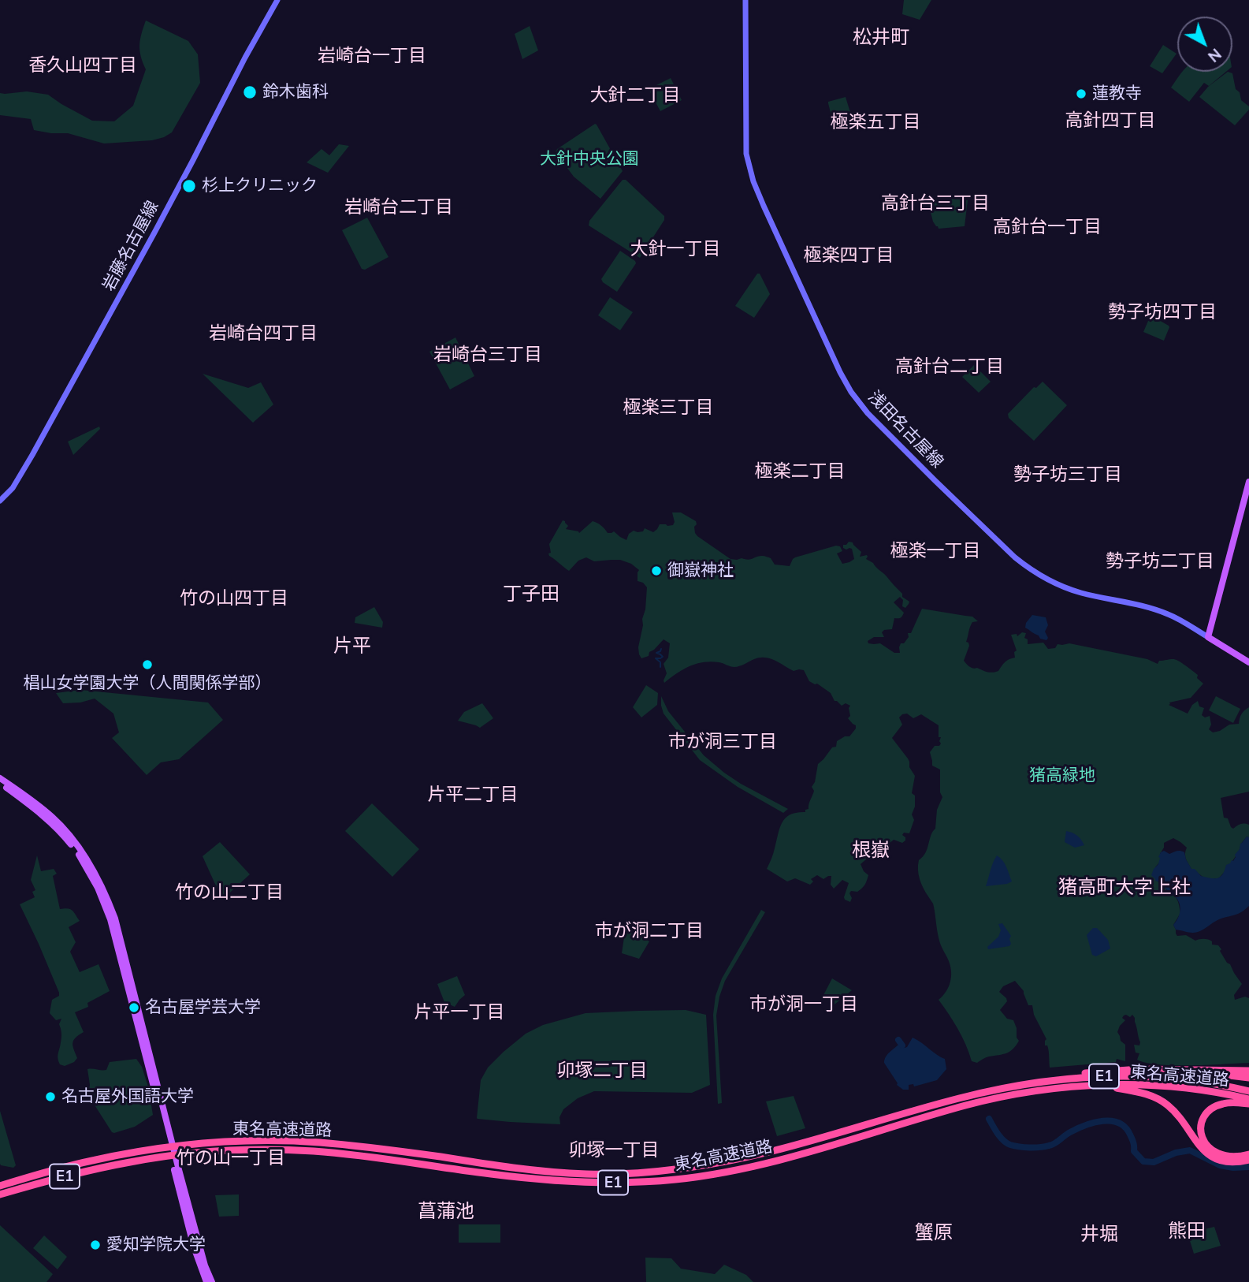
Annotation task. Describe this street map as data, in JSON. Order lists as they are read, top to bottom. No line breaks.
{"streets":{"highway":["E1","東名高速道路"],"main road":["岩藤名古屋線","浅田名古屋線"]},"districts":["松井町","岩崎台一丁目","香久山四丁目","大針二丁目","高針四丁目","極楽五丁目","高針台三丁目","岩崎台二丁目","高針台一丁目","大針一丁目","極楽四丁目","勢子坊四丁目","岩崎台四丁目","岩崎台三丁目","高針台二丁目","極楽三丁目","極楽二丁目","勢子坊三丁目","極楽一丁目","勢子坊二丁目","丁子田","竹の山四丁目","片平","市が洞三丁目","片平二丁目","根嶽","猪高町大字上社","竹の山二丁目","市が洞二丁目","市が洞一丁目","片平一丁目","卯塚二丁目","卯塚一丁目","竹の山一丁目","菖蒲池","熊田","蟹原","井堀"],"parks":["大針中央公園","猪高緑地"],"places":["鈴木歯科","蓮教寺","杉上クリニック","御嶽神社","椙山女学園大学（人間関係学部）","名古屋学芸大学","名古屋外国語大学","愛知学院大学"],"north":"bottom right"}
